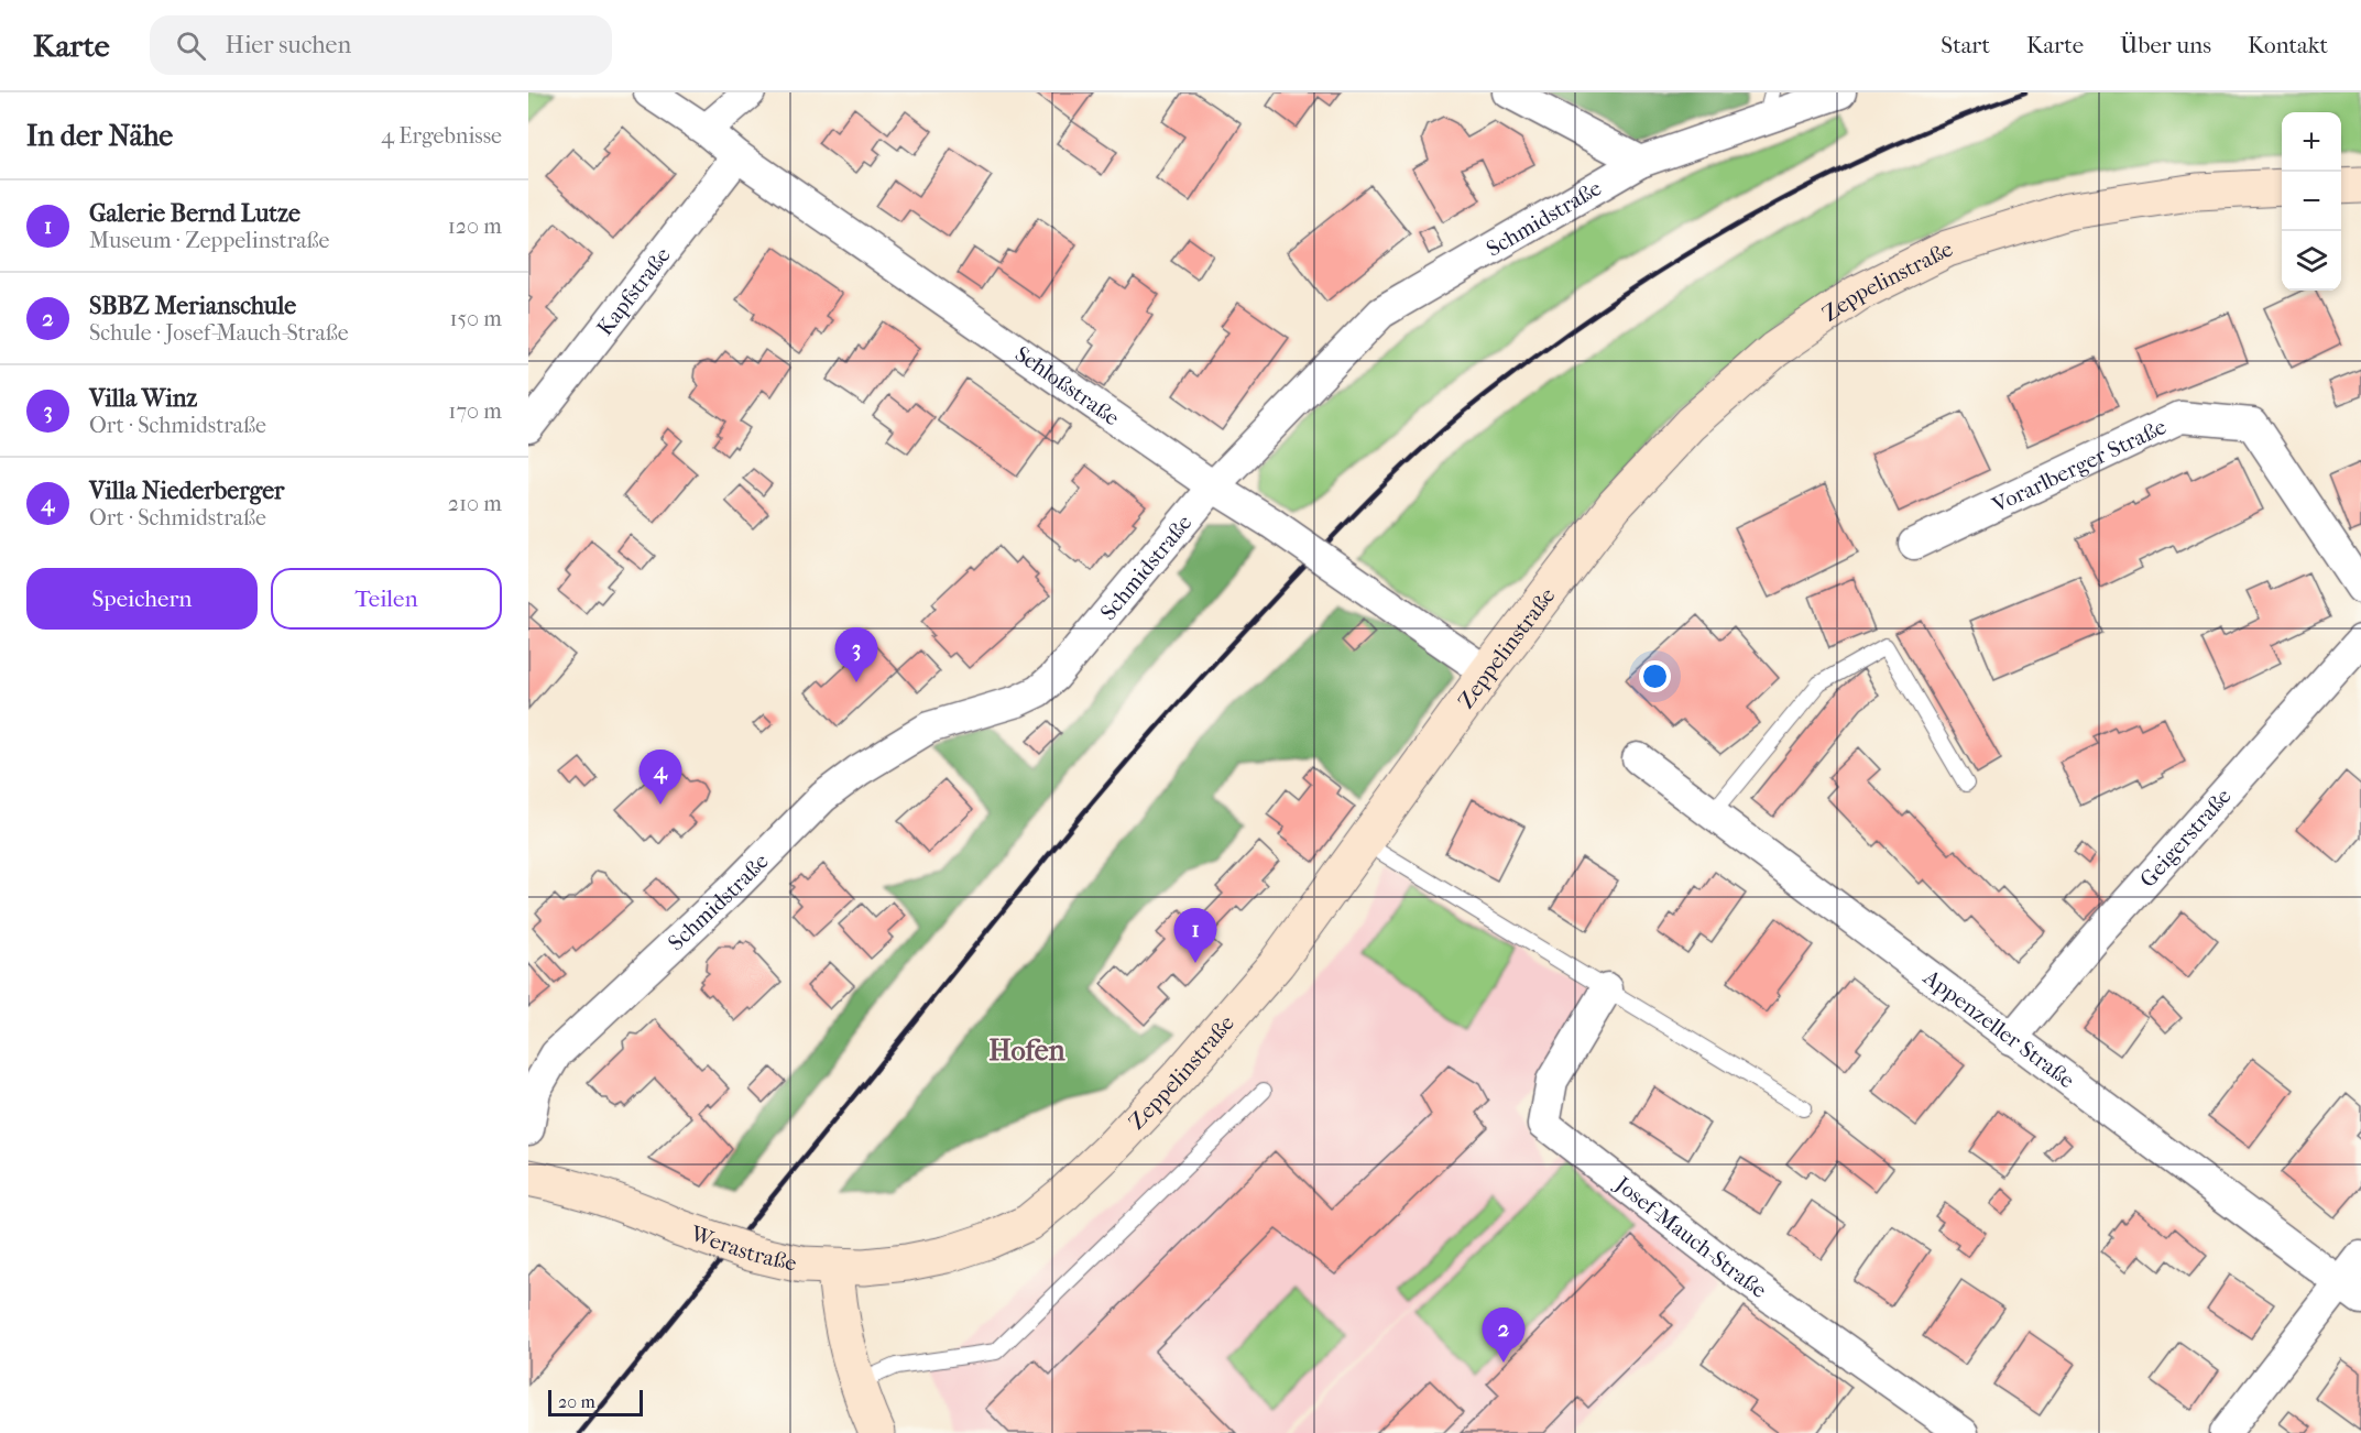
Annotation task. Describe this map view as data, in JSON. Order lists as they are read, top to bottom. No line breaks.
{"streets":{"main road":["Zeppelinstraße","Werastraße"],"street":["Schmidstraße","Kapfstraße","Schloßstraße","Vorarlberger Straße","Geigerstraße","Appenzeller Straße","Josef-Mauch-Straße"]},"crossings":[["Schmidstraße","Schloßstraße"],["Zeppelinstraße","Schloßstraße"],["Zeppelinstraße","Werastraße"],["Kapfstraße","Schloßstraße"],["Geigerstraße","Appenzeller Straße"]],"districts":["Hofen"],"scale_bar":"20 m","page":{"header":"Karte","search":"Hier suchen","nav":["Start","Karte","Über uns","Kontakt"],"heading":["In der Nähe","4 Ergebnisse"],"map_buttons":["+","−"],"list":[{"mark":"1","name":"Galerie Bernd Lutze","note":"Museum · Zeppelinstraße","value":"120 m"},{"mark":"2","name":"SBBZ Merianschule","note":"Schule · Josef-Mauch-Straße","value":"150 m"},{"mark":"3","name":"Villa Winz","note":"Ort · Schmidstraße","value":"170 m"},{"mark":"4","name":"Villa Niederberger","note":"Ort · Schmidstraße","value":"210 m"}],"buttons":["Speichern","Teilen"],"pins":["3","4","1","2"],"scale":"20 m"}}
